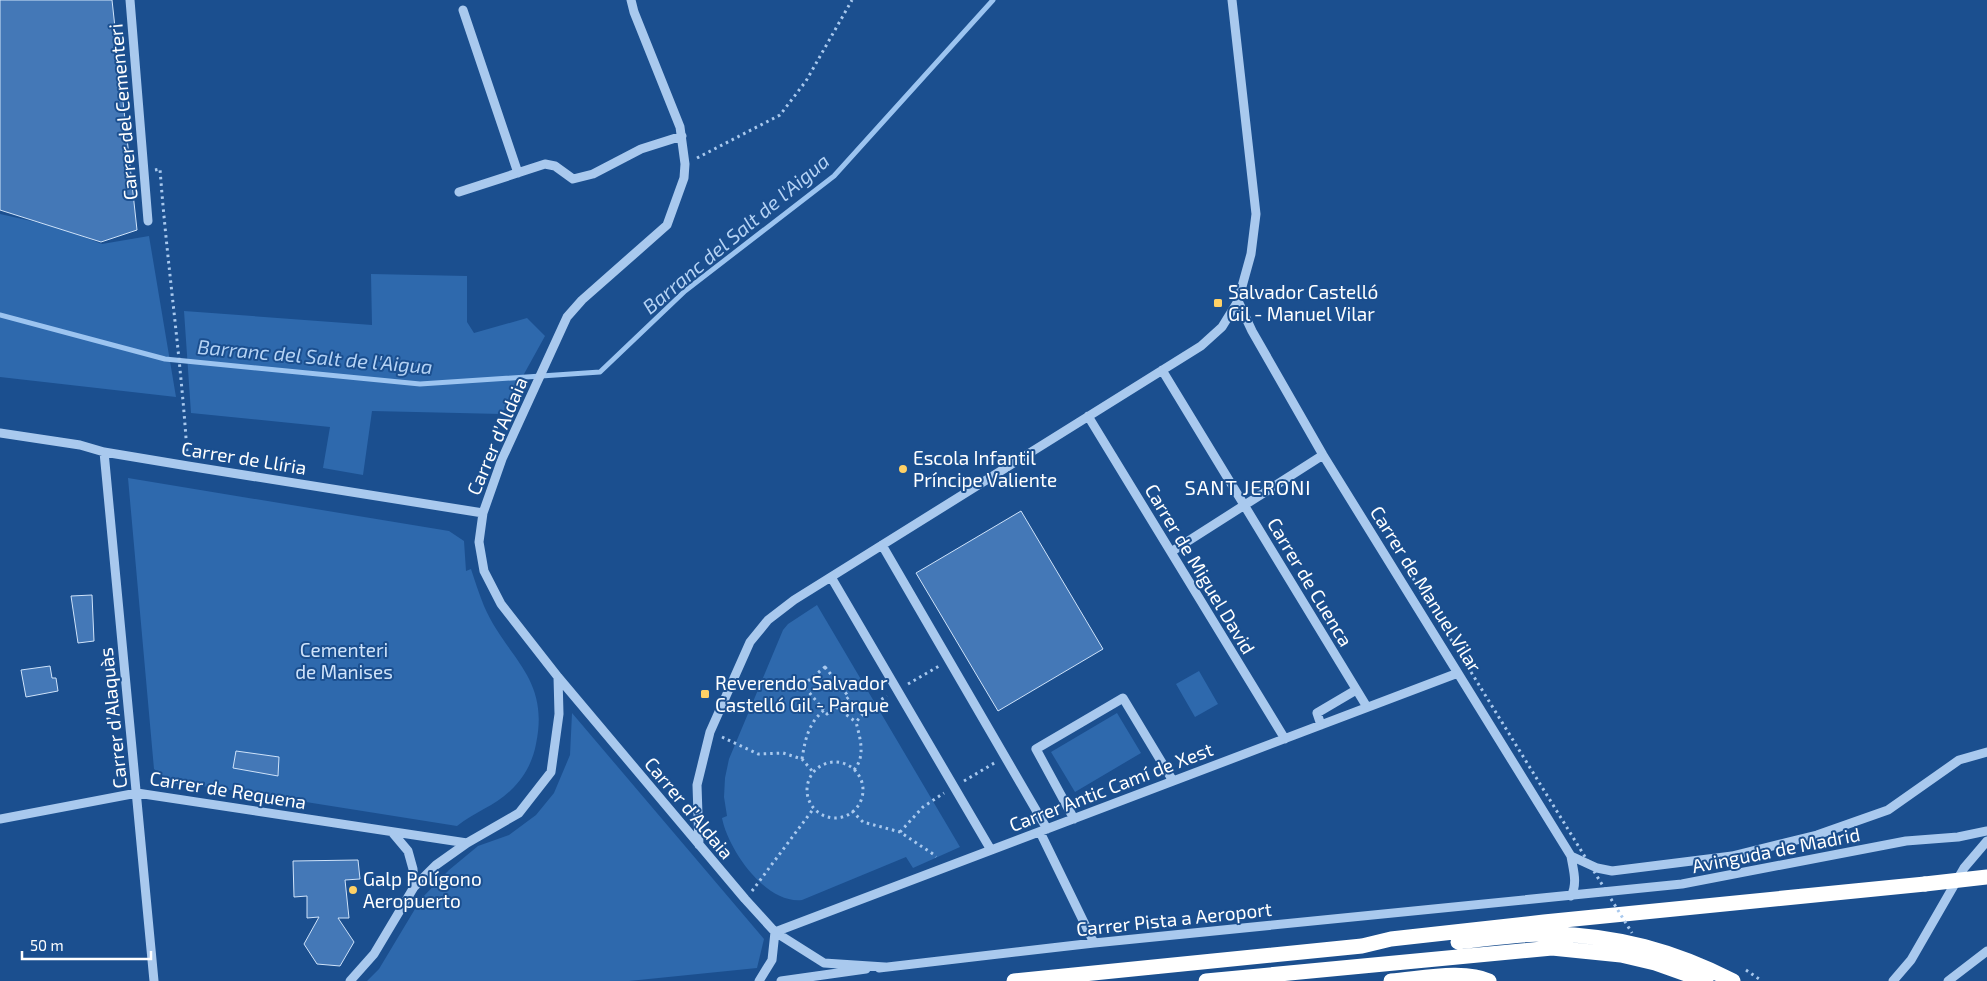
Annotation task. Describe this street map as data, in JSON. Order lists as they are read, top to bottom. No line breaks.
{"streets":{"street":["Carrer del Cementeri","Carrer d’Aldaia","Carrer de Llíria","Carrer de Miguel David","Carrer de Cuenca","Carrer de Manuel Vilar","Carrer d’Alaquàs","Carrer Antic Camí de Xest","Carrer de Requena","Avinguda de Madrid","Carrer Pista a Aeroport"]},"crossings":[["Carrer d’Aldaia","Carrer de Llíria"],["Carrer d’Aldaia","Carrer Antic Camí de Xest"],["Carrer d’Aldaia","Carrer Pista a Aeroport"],["Carrer de Llíria","Carrer d’Alaquàs"],["Carrer de Miguel David","Carrer Antic Camí de Xest"],["Carrer de Cuenca","Carrer Antic Camí de Xest"],["Carrer de Manuel Vilar","Carrer Antic Camí de Xest"],["Carrer de Manuel Vilar","Avinguda de Madrid"],["Carrer de Manuel Vilar","Carrer Pista a Aeroport"],["Carrer d’Alaquàs","Carrer de Requena"],["Avinguda de Madrid","Carrer Pista a Aeroport"]],"districts":["SANT JERONI"],"water":["Barranc del Salt de l'Aigua"],"parks":["Cementeri de Manises"],"places":{"transit":["Salvador Castelló Gil - Manuel Vilar","Reverendo Salvador Castelló Gil - Parque"],"other":["Escola Infantil Príncipe Valiente","Galp Polígono Aeropuerto"]},"scale_bar":"50 m"}
